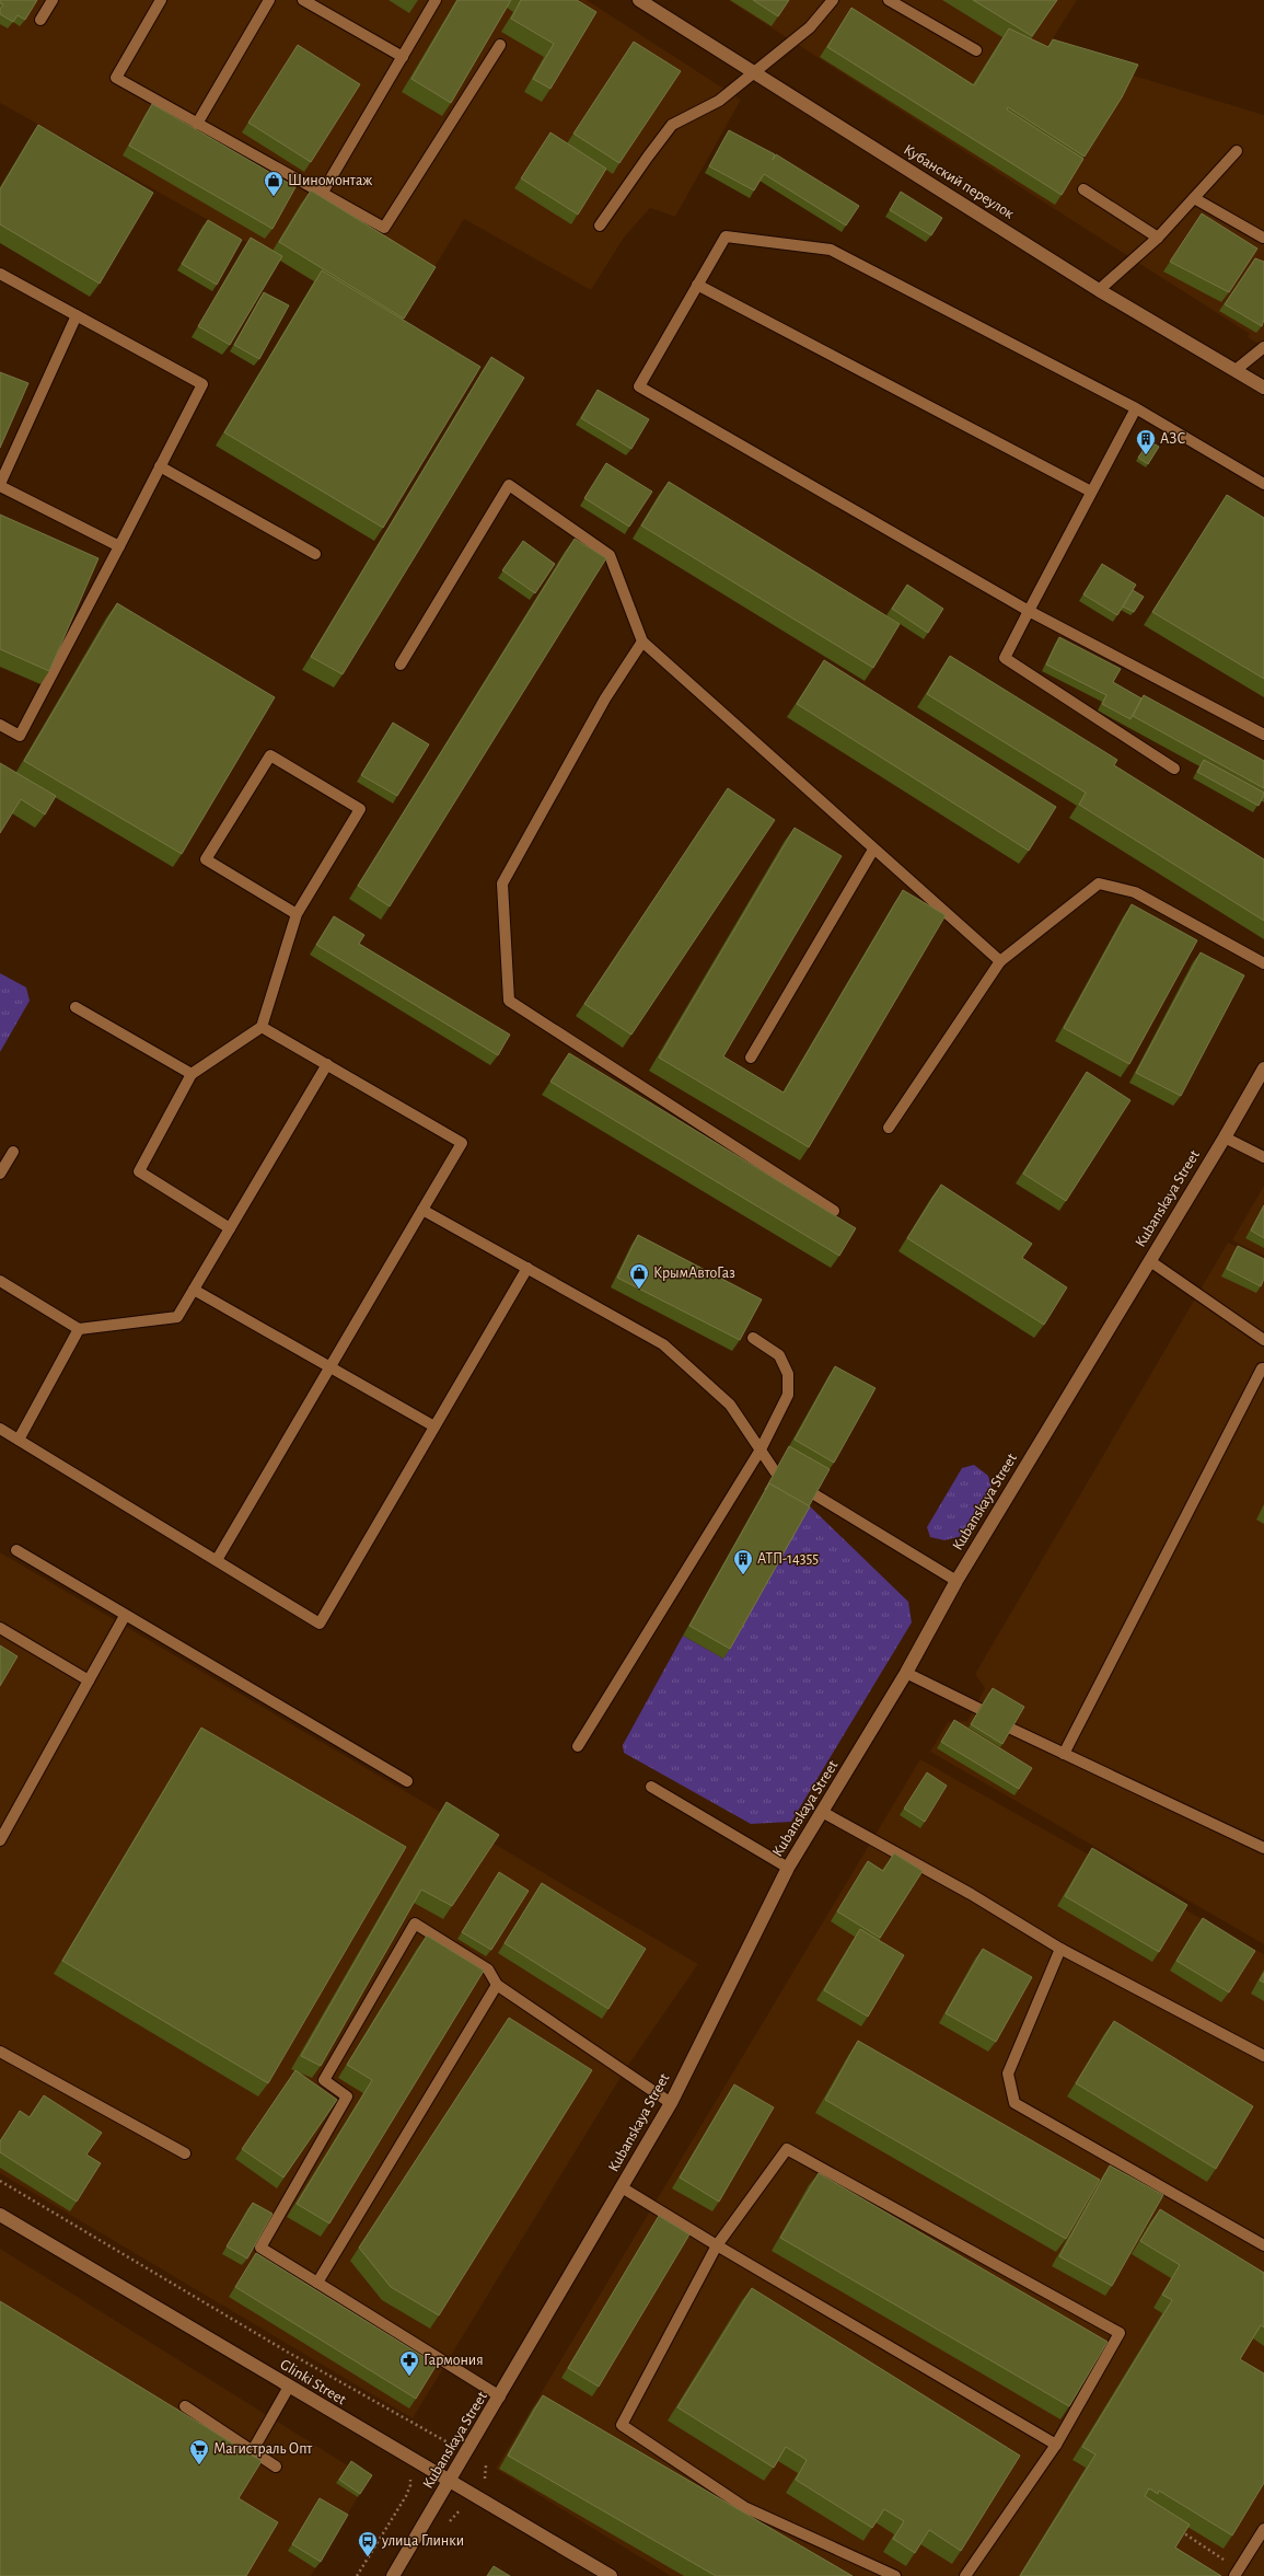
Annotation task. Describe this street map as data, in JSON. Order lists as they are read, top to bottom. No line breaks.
{"streets":{"main road":["Кубанский переулок","Kubanskaya Street","Glinki Street"]},"crossings":[["Kubanskaya Street","Glinki Street"]],"places":{"shop":["Шиномонтаж","КрымАвтоГаз"],"building":["АЗС","АТП-14355"],"pharmacy":["Гармония"],"supermarket":["Магистраль Опт"],"bus stop":["улица Глинки"]}}
